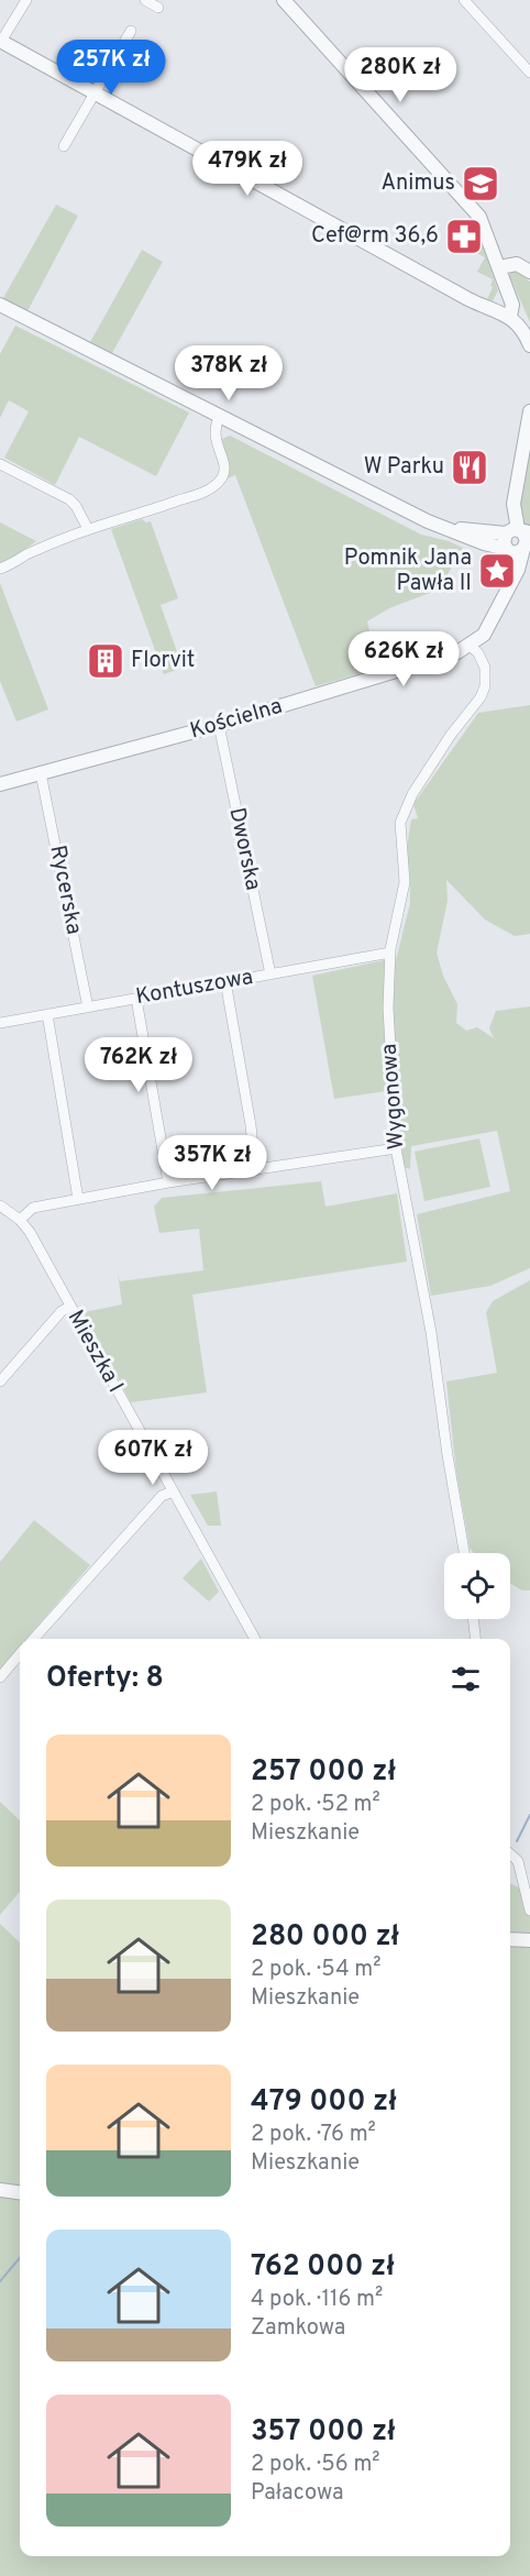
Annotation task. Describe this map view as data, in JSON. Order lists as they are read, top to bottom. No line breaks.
{"streets":{"street":["Kościelna","Dworska","Rycerska","Kontuszowa","Wygonowa","Mieszka I"]},"crossings":[["Kościelna","Dworska"],["Kościelna","Rycerska"],["Kościelna","Wygonowa"],["Dworska","Kontuszowa"],["Rycerska","Kontuszowa"],["Kontuszowa","Wygonowa"]],"places":{"school or university":["Animus"],"pharmacy":["Cef@rm 36,6"],"restaurant":["W Parku"],"place":["Pomnik Jana Pawła II"],"building":["Florvit"]},"page":{"price":["257K zł","280K zł","479K zł","378K zł","626K zł","762K zł","357K zł","607K zł"],"heading":"Oferty: 8","list":[{"name":"257 000 zł","note":"2 pok. · 52 m² · Mieszkanie"},{"name":"280 000 zł","note":"2 pok. · 54 m² · Mieszkanie"},{"name":"479 000 zł","note":"2 pok. · 76 m² · Mieszkanie"},{"name":"762 000 zł","note":"4 pok. · 116 m² · Zamkowa"},{"name":"357 000 zł","note":"2 pok. · 56 m² · Pałacowa"}]}}
